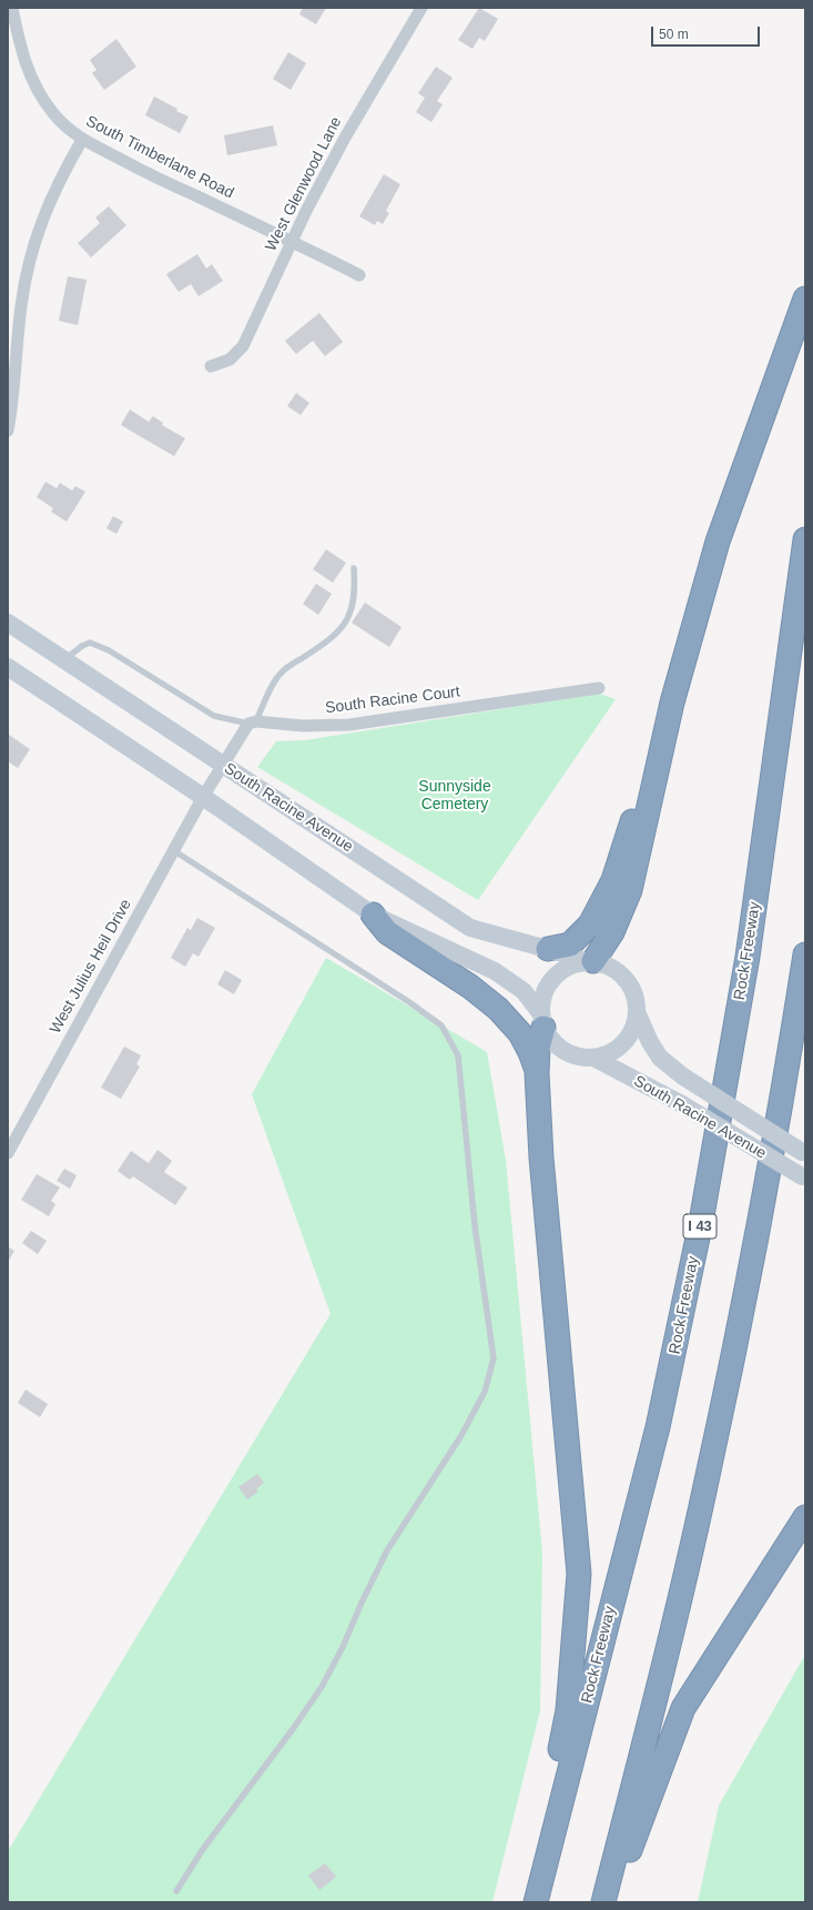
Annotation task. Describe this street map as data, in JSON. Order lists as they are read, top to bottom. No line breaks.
{"streets":{"highway":["Rock Freeway","I 43"],"main road":["South Racine Avenue"],"street":["South Timberlane Road","West Glenwood Lane","South Racine Court","West Julius Heil Drive"]},"crossings":[["South Timberlane Road","West Glenwood Lane"]],"parks":["Sunnyside Cemetery"],"scale_bar":"50 m"}
